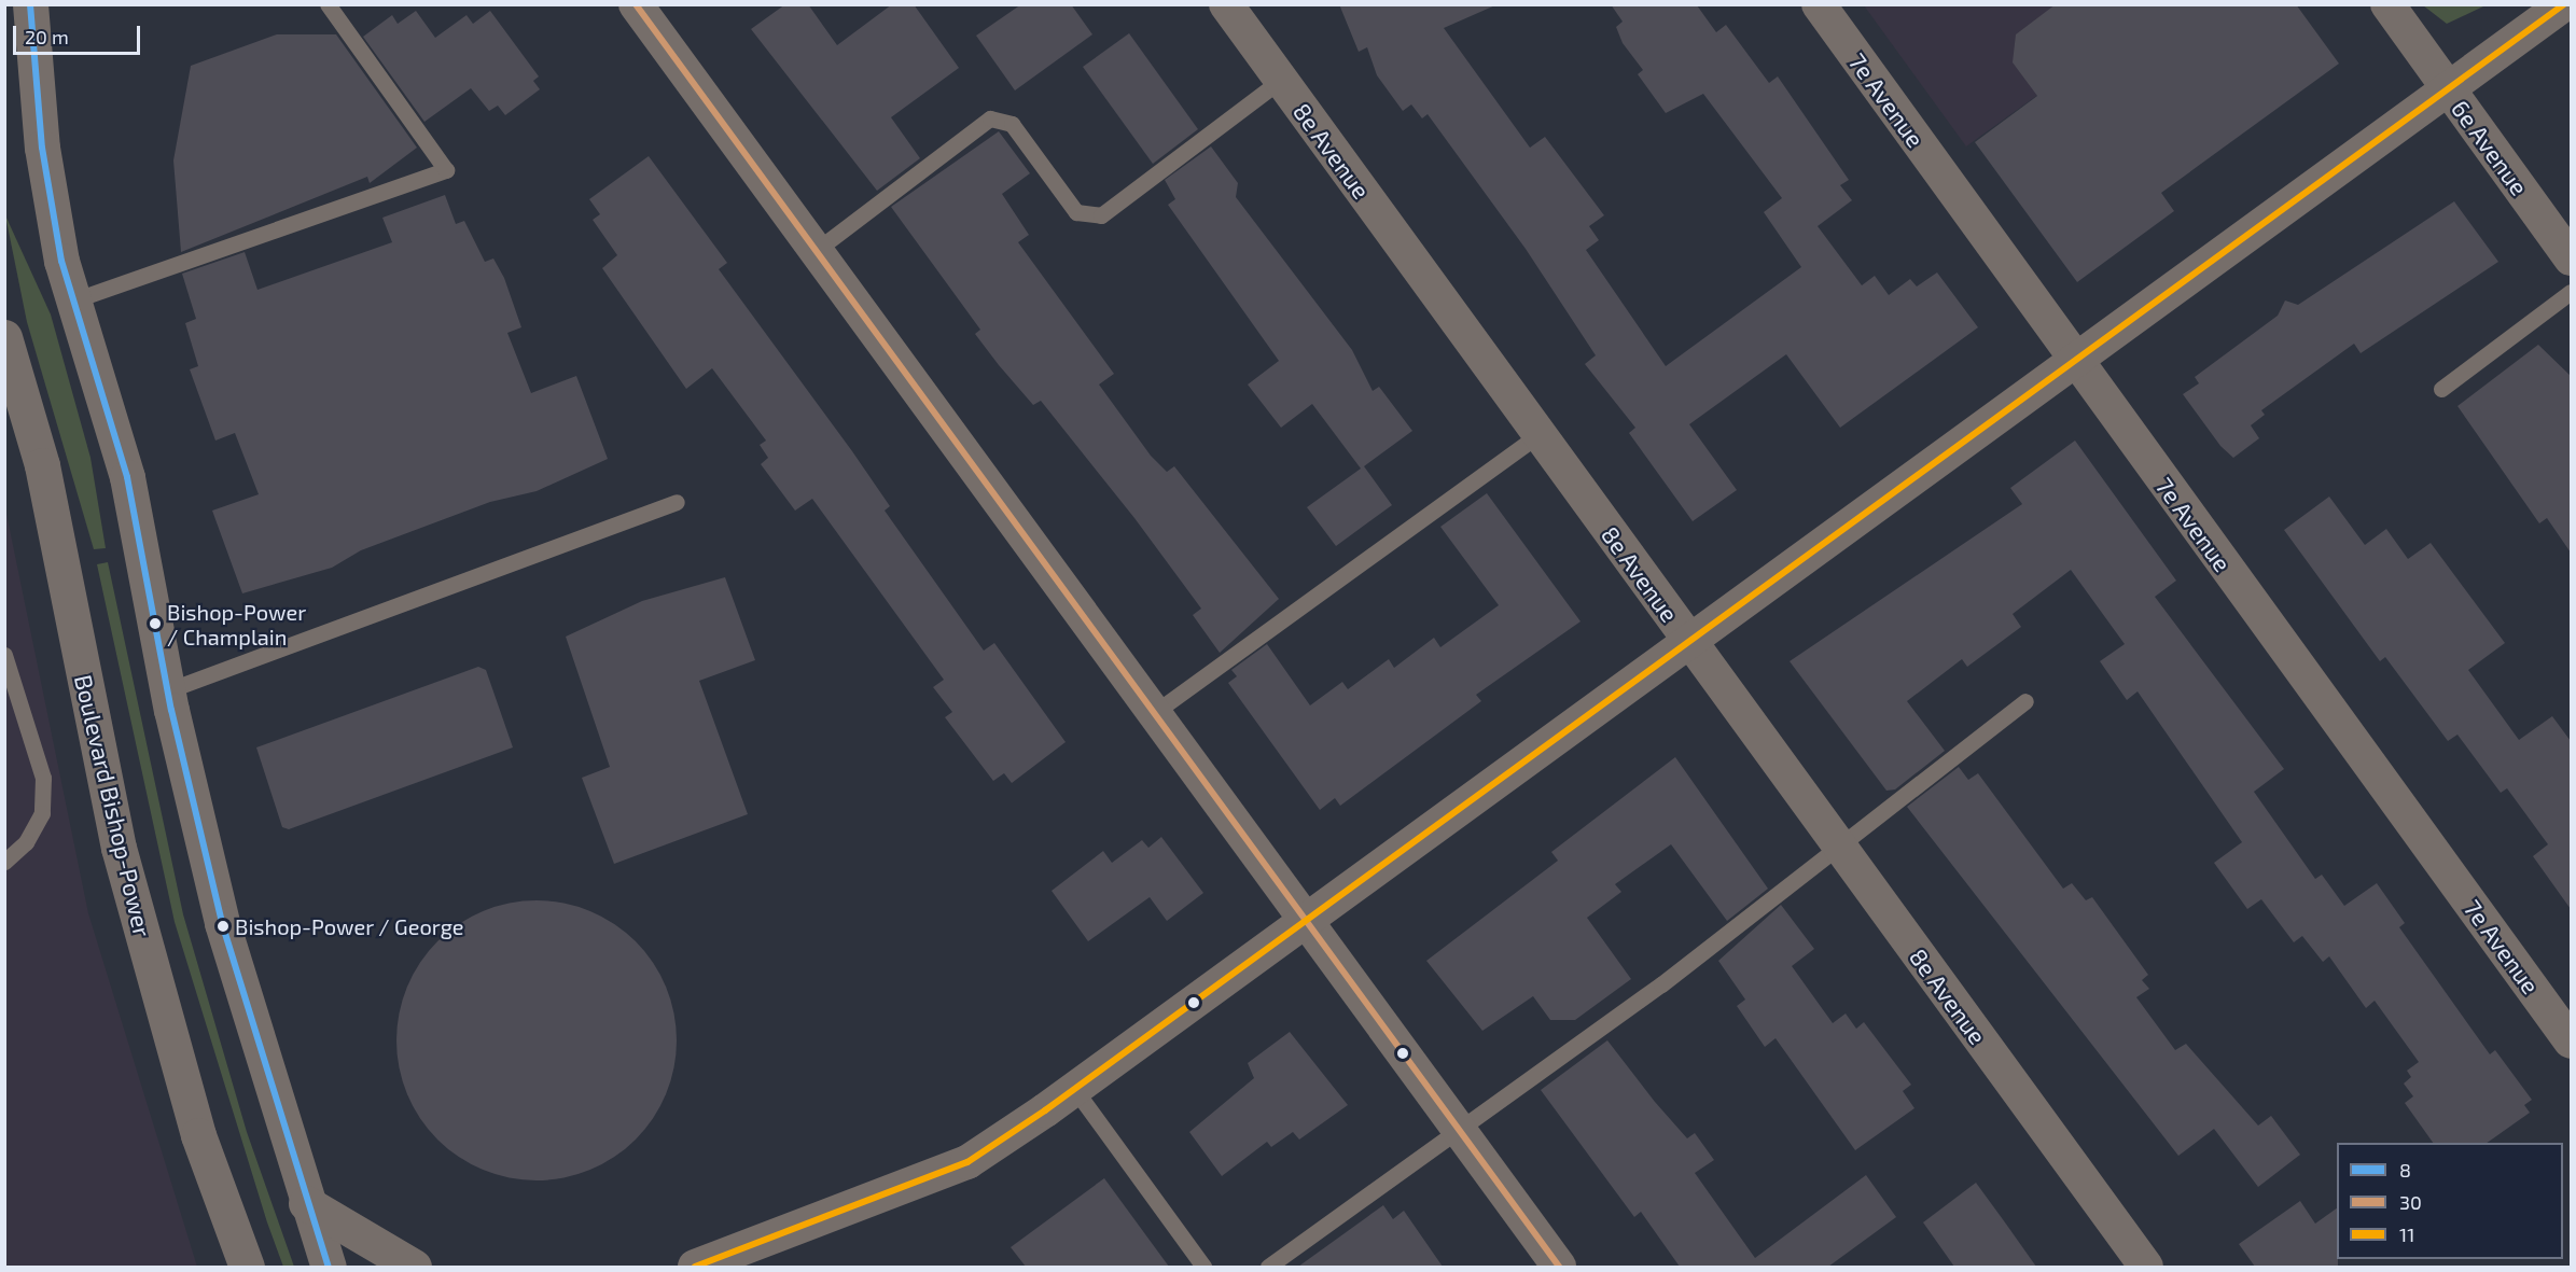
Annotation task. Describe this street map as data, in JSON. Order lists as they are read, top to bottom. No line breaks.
{"streets":{"street":["7e Avenue","6e Avenue","8e Avenue","Boulevard Bishop-Power"]},"places":["Bishop-Power / Champlain","Bishop-Power / George"],"lines":["transit line 8","transit line 30","transit line 11"],"legend":["8","30","11"],"scale_bar":"20 m"}
